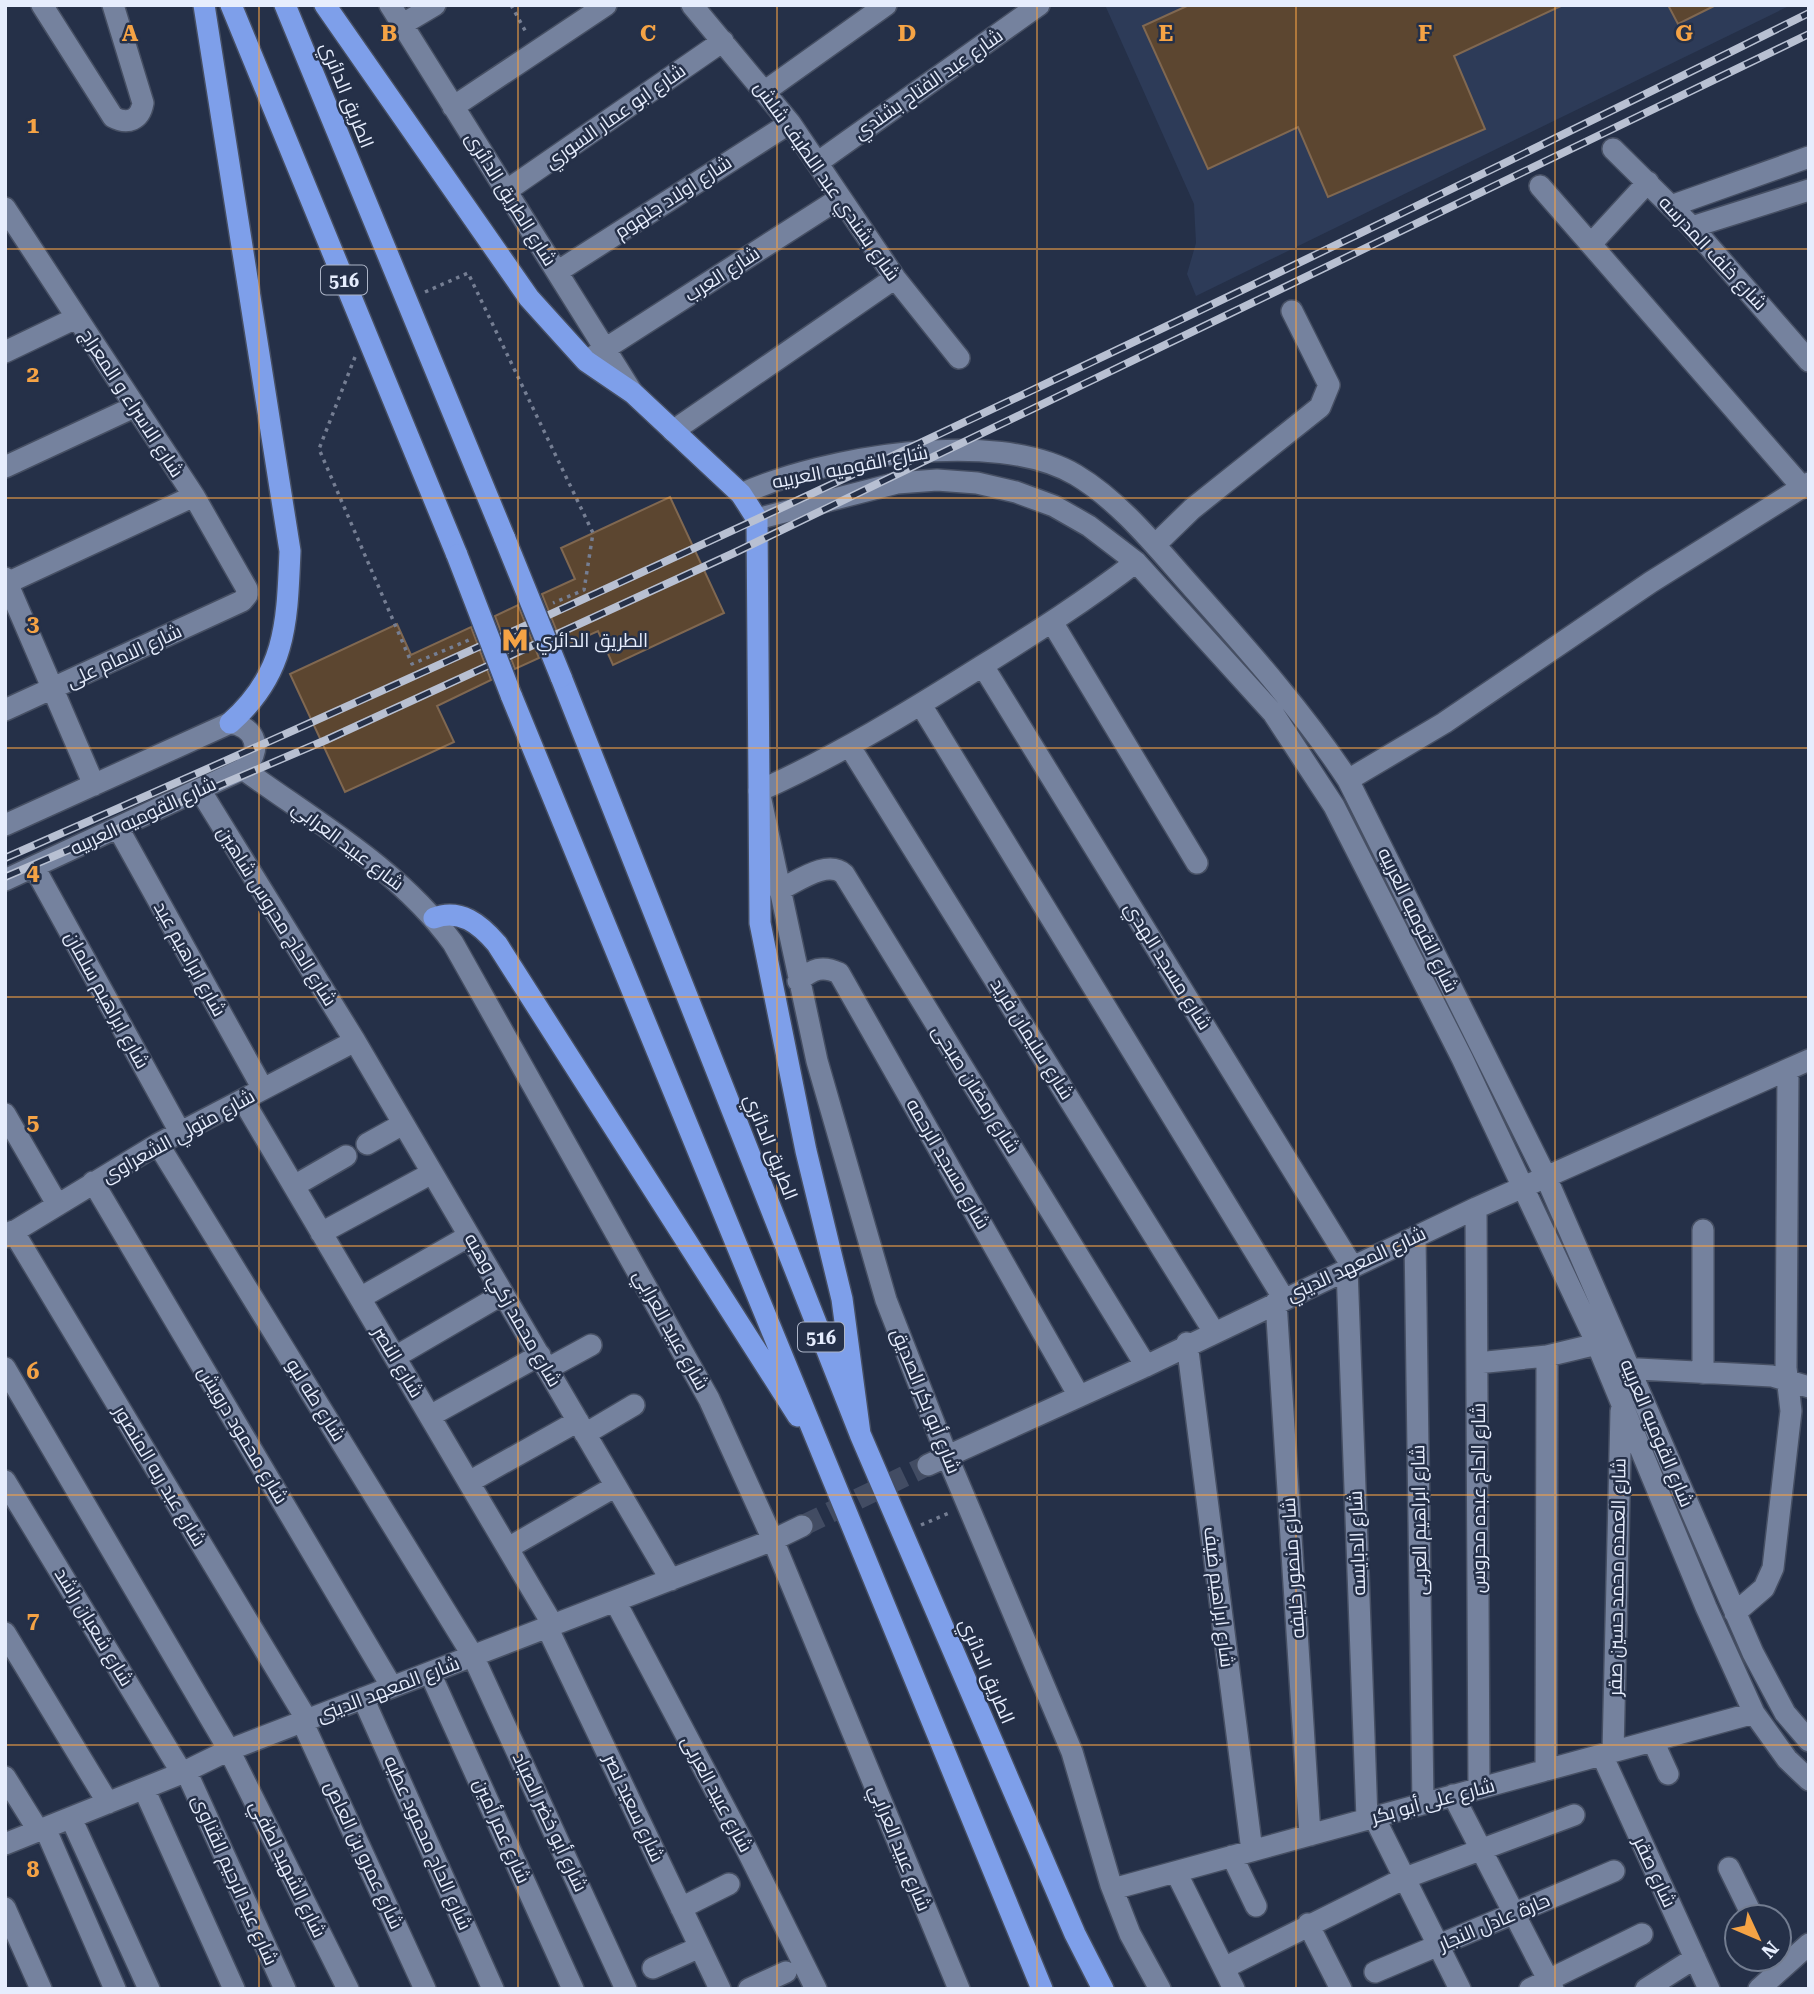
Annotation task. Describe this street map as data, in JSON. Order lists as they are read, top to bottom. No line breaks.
{"streets":{"highway":["الطريق الدائري","516"],"street":["شارع عبد الفتاح بشندي","شارع ابو عمار السوري","شارع بشندي عبد اللطيف شلش","شارع اولاد جلهوم","شارع الطريق الدائرى","شارع خلف المدرسه","شارع العرب","شارع الاسراء و المعراج","شارع القوميه العربيه","شارع الامام على","شارع عبيد العرابي","شارع الحاج محروس شاهين","شارع ابراهيم عيد","شارع مسجد الهدي","شارع ابراهيم سلمان","شارع سليمان فريد","شارع رمضان صبحى","شارع متولي الشعراوى","شارع مسجد الرحمه","شارع المعهد الديني","شارع محمد زكي وهبه","شارع النصر","شارع طه لبو","شارع أبو بكر الصديق","شارع محمود درويش","شارع عبد ربه المنصور","شارع الحاج عبده محروس","شارع ابراهيم العربى","شارع الدبايسه","شارع منصور خليفه","شارع العمده محمد حسين صقر","شارع ابراهيم ضيف","شارع شعبان راشد","شارع المعهد الدينى","شارع عبيد العربى","شارع على أبو بكر","شارع سعيد نصر","شارع أبو خضر الصياد","شارع عمر أمين","شارع الحاج محمود عطيه","شارع عمرو بن العاص","شارع الشهيد لطفي","شارع صقر","شارع عبد الرحيم القناوى","حارة عادل النجار"]},"crossings":[["شارع عبد الفتاح بشندي","شارع بشندي عبد اللطيف شلش"],["شارع ابو عمار السوري","شارع بشندي عبد اللطيف شلش"],["شارع ابو عمار السوري","شارع الطريق الدائرى"],["شارع بشندي عبد اللطيف شلش","شارع اولاد جلهوم"],["شارع بشندي عبد اللطيف شلش","شارع العرب"],["شارع اولاد جلهوم","شارع الطريق الدائرى"],["شارع الطريق الدائرى","شارع العرب"],["شارع الاسراء و المعراج","شارع الامام على"],["شارع القوميه العربيه","شارع عبيد العرابي"],["شارع القوميه العربيه","شارع الحاج محروس شاهين"],["شارع القوميه العربيه","شارع ابراهيم عيد"],["شارع القوميه العربيه","شارع ابراهيم سلمان"],["شارع القوميه العربيه","شارع المعهد الديني"],["شارع القوميه العربيه","شارع العمده محمد حسين صقر"],["شارع القوميه العربيه","شارع على أبو بكر"],["شارع عبيد العرابي","شارع المعهد الدينى"],["شارع الحاج محروس شاهين","شارع متولي الشعراوى"],["شارع الحاج محروس شاهين","شارع محمد زكي وهبه"],["شارع ابراهيم عيد","شارع متولي الشعراوى"],["شارع مسجد الهدي","شارع المعهد الديني"],["شارع مسجد الهدي","شارع الدبايسه"],["شارع ابراهيم سلمان","شارع متولي الشعراوى"],["شارع سليمان فريد","شارع المعهد الديني"],["شارع رمضان صبحى","شارع المعهد الديني"],["شارع رمضان صبحى","شارع أبو بكر الصديق"],["شارع متولي الشعراوى","شارع محمد زكي وهبه"],["شارع متولي الشعراوى","شارع النصر"],["شارع متولي الشعراوى","شارع طه لبو"],["شارع متولي الشعراوى","شارع محمود درويش"],["شارع متولي الشعراوى","شارع عبد ربه المنصور"],["شارع مسجد الرحمه","شارع المعهد الديني"],["شارع مسجد الرحمه","شارع أبو بكر الصديق"],["شارع المعهد الديني","شارع أبو بكر الصديق"],["شارع المعهد الديني","شارع الحاج عبده محروس"],["شارع المعهد الديني","شارع ابراهيم العربى"],["شارع المعهد الديني","شارع الدبايسه"],["شارع المعهد الديني","شارع منصور خليفه"],["شارع المعهد الديني","شارع ابراهيم ضيف"],["شارع محمد زكي وهبه","شارع المعهد الدينى"],["شارع النصر","شارع المعهد الدينى"],["شارع النصر","شارع سعيد نصر"],["شارع طه لبو","شارع المعهد الدينى"],["شارع طه لبو","شارع أبو خضر الصياد"],["شارع أبو بكر الصديق","شارع على أبو بكر"],["شارع محمود درويش","شارع المعهد الدينى"],["شارع عبد ربه المنصور","شارع المعهد الدينى"],["شارع عبد ربه المنصور","شارع عمرو بن العاص"],["شارع الحاج عبده محروس","شارع على أبو بكر"],["شارع ابراهيم العربى","شارع على أبو بكر"],["شارع الدبايسه","شارع على أبو بكر"],["شارع منصور خليفه","شارع على أبو بكر"],["شارع العمده محمد حسين صقر","شارع على أبو بكر"],["شارع العمده محمد حسين صقر","شارع صقر"],["شارع ابراهيم ضيف","شارع على أبو بكر"],["شارع شعبان راشد","شارع المعهد الدينى"],["شارع شعبان راشد","شارع عبد الرحيم القناوى"],["شارع المعهد الدينى","شارع عبيد العربى"],["شارع المعهد الدينى","شارع سعيد نصر"],["شارع المعهد الدينى","شارع أبو خضر الصياد"],["شارع المعهد الدينى","شارع عمر أمين"],["شارع المعهد الدينى","شارع الحاج محمود عطيه"],["شارع المعهد الدينى","شارع عمرو بن العاص"],["شارع المعهد الدينى","شارع الشهيد لطفي"],["شارع المعهد الدينى","شارع عبد الرحيم القناوى"],["شارع على أبو بكر","شارع صقر"]],"places":{"metro station":["الطريق الدائري"]},"north":"bottom right","grid":{"columns":["A","B","C","D","E","F","G"],"rows":["1","2","3","4","5","6","7","8"]}}
